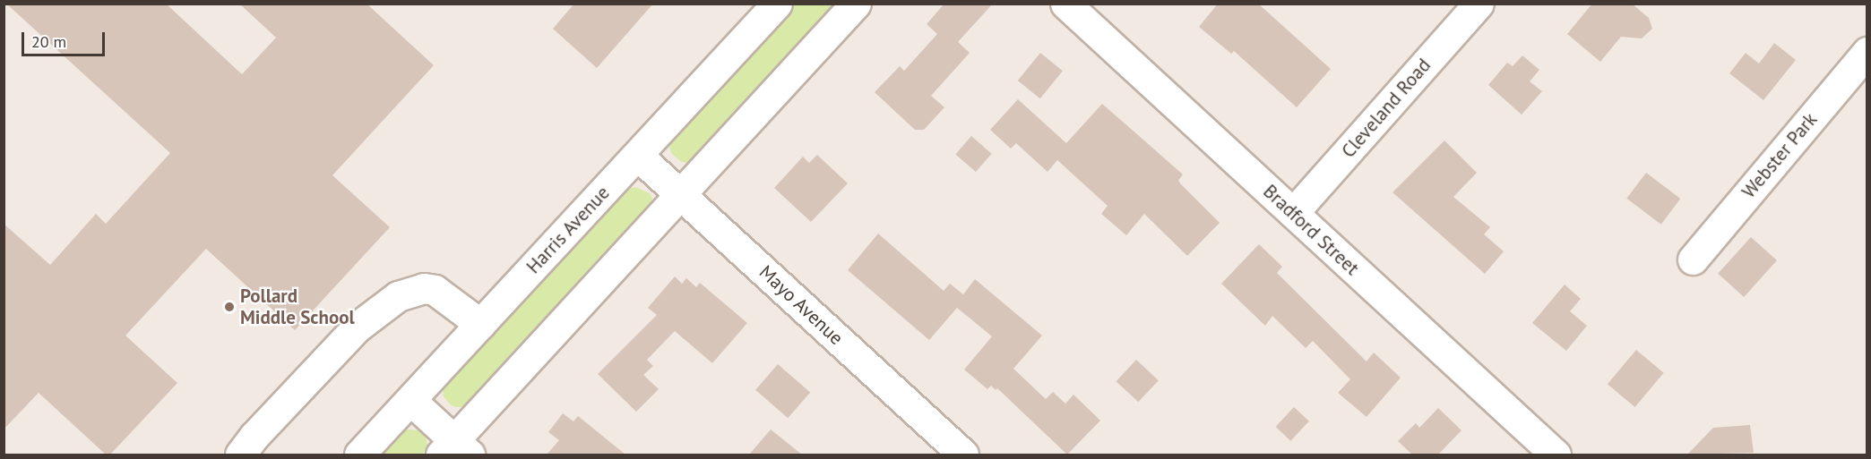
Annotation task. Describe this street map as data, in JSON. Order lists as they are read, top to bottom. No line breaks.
{"streets":{"street":["Cleveland Road","Webster Park","Harris Avenue","Bradford Street","Mayo Avenue"]},"crossings":[["Cleveland Road","Bradford Street"],["Harris Avenue","Mayo Avenue"]],"places":["Pollard Middle School"],"scale_bar":"20 m"}
